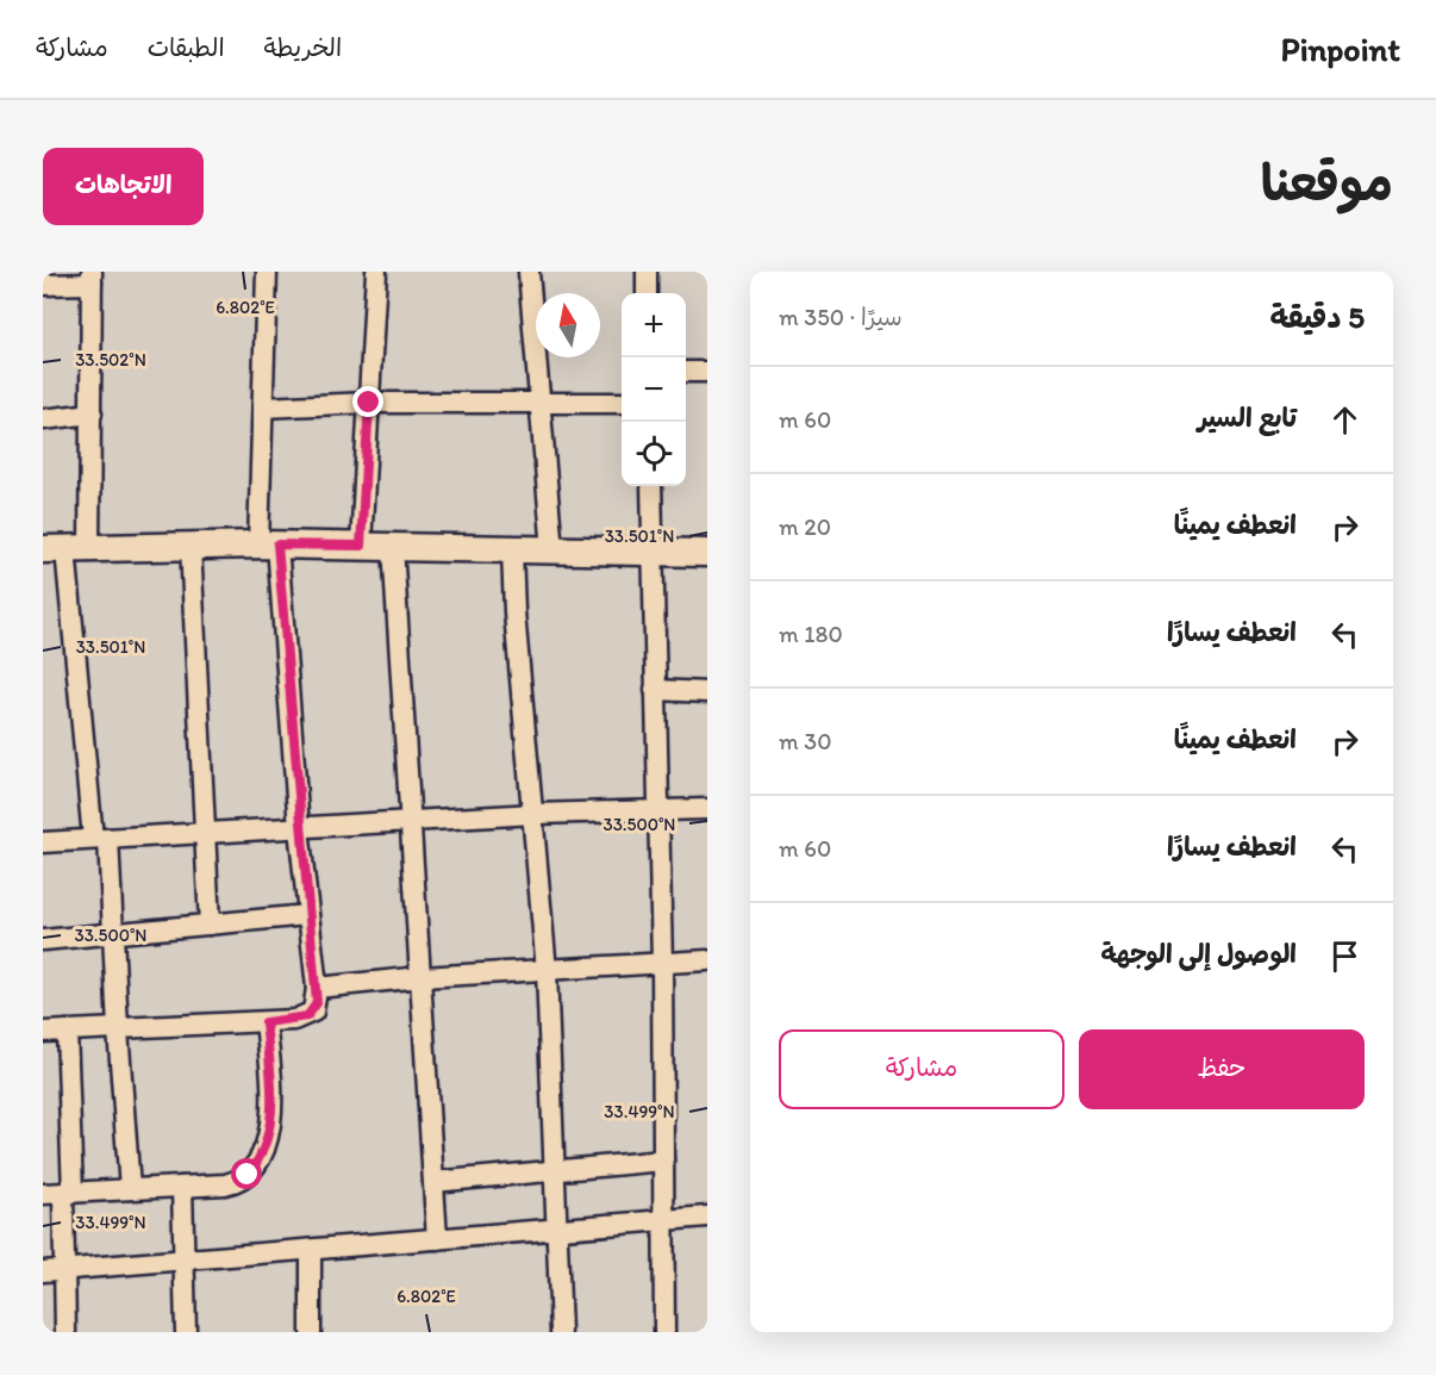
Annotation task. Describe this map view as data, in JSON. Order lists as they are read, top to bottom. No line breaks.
{"north":"top","page":{"header":"Pinpoint","nav":["الخريطة","الطبقات","مشاركة"],"title":"موقعنا","buttons":["الاتجاهات",["حفظ","مشاركة"]],"heading":["5 دقيقة","سيرًا · 350 m"],"map_buttons":["+","−"],"list":[["تابع السير","60 m"],["انعطف يمينًا","20 m"],["انعطف يسارًا","180 m"],["انعطف يمينًا","30 m"],["انعطف يسارًا","60 m"],"الوصول إلى الوجهة"]},"coordinates":["6.802°E","33.502°N","33.501°N","33.500°N","33.499°N"]}
